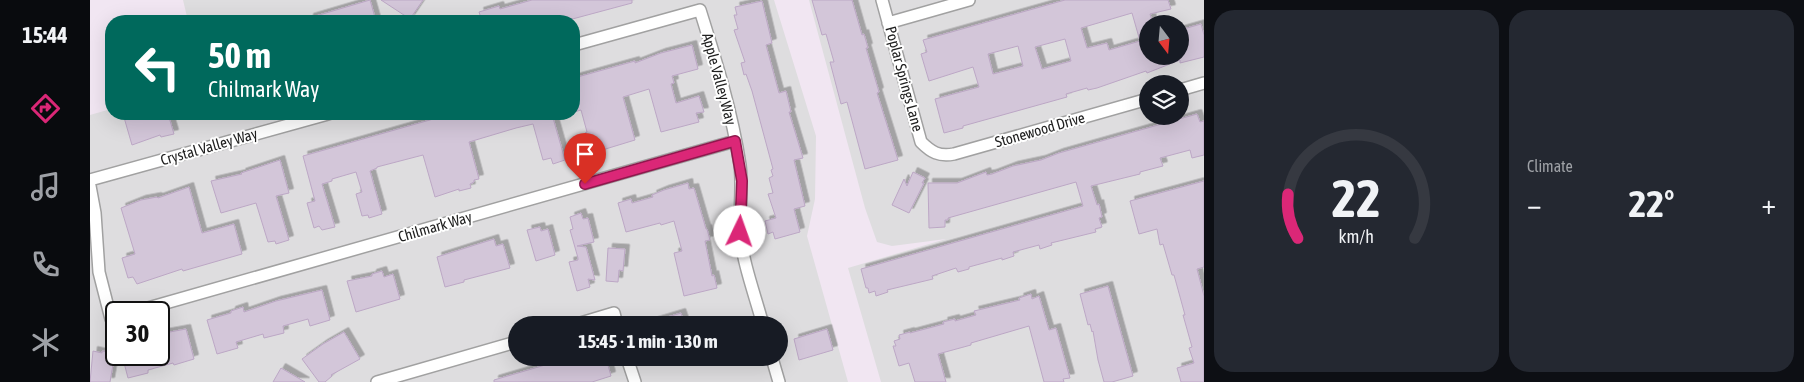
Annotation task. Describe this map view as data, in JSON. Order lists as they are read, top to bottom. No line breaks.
{"streets":{"street":["Apple Valley Way","Poplar Springs Lane","Stonewood Drive","Crystal Valley Way","Chilmark Way"]},"crossings":[["Apple Valley Way","Chilmark Way"],["Poplar Springs Lane","Stonewood Drive"]],"north":"bottom","page":{"tabs":"15:44","tile":"Climate","turn":["50 m","Chilmark Way"],"heat":["−","22°","+"],"limit":"30","trip":"15:45 · 1 min · 130 m","gauge":["22","km/h"]}}
